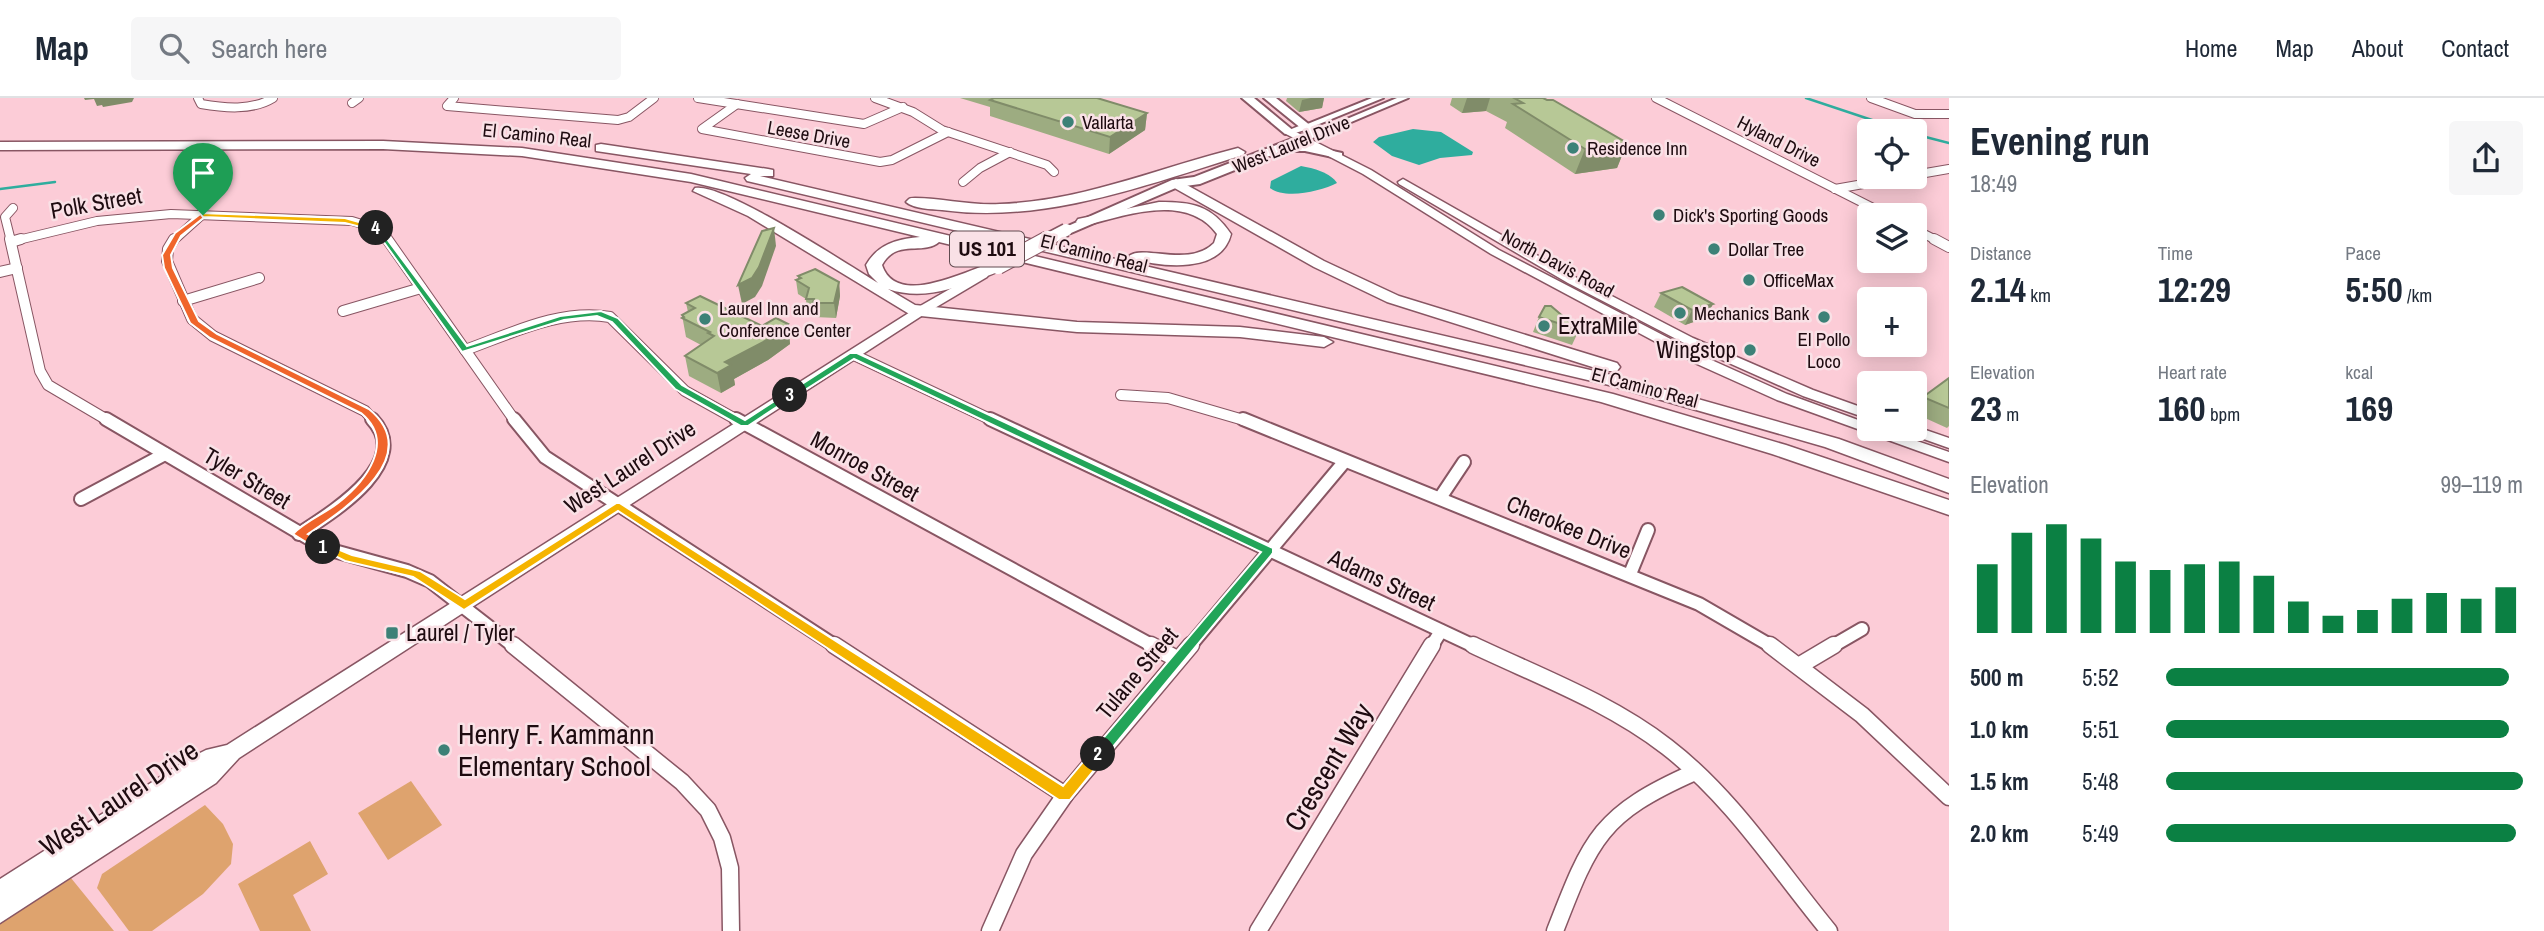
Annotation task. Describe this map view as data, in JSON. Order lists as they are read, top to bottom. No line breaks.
{"streets":{"highway":["El Camino Real","West Laurel Drive","US 101","North Davis Road"],"street":["Leese Drive","Hyland Drive","Polk Street","Monroe Street","Tyler Street","Cherokee Drive","Adams Street","Tulane Street","Crescent Way"]},"crossings":[["West Laurel Drive","Polk Street"],["West Laurel Drive","North Davis Road"],["West Laurel Drive","Monroe Street"],["West Laurel Drive","Tyler Street"],["West Laurel Drive","Adams Street"],["Polk Street","Monroe Street"],["Polk Street","Tyler Street"],["Polk Street","Tulane Street"],["Monroe Street","Tulane Street"],["Cherokee Drive","Tulane Street"],["Adams Street","Tulane Street"],["Adams Street","Crescent Way"]],"places":{"other":["Vallarta","Residence Inn","Dick's Sporting Goods","Dollar Tree","OfficeMax","Mechanics Bank","El Pollo Loco","Laurel Inn and Conference Center","ExtraMile","Wingstop","Henry F. Kammann Elementary School"],"transit":["Laurel / Tyler"]},"page":{"header":"Map","search":"Search here","nav":["Home","Map","About","Contact"],"heading":["Evening run","18:49"],"map_buttons":["+","−"],"pins":["4","3","1","2"],"stats":[["Distance","2.14 km"],["Time","12:29"],["Pace","5:50 /km"],["Elevation","23 m"],["Heart rate","160 bpm"],["kcal","169"]],"chart":["Elevation","99–119 m"],"list":[{"name":"500 m","note":"5:52"},{"name":"1.0 km","note":"5:51"},{"name":"1.5 km","note":"5:48"},{"name":"2.0 km","note":"5:49"}]}}
